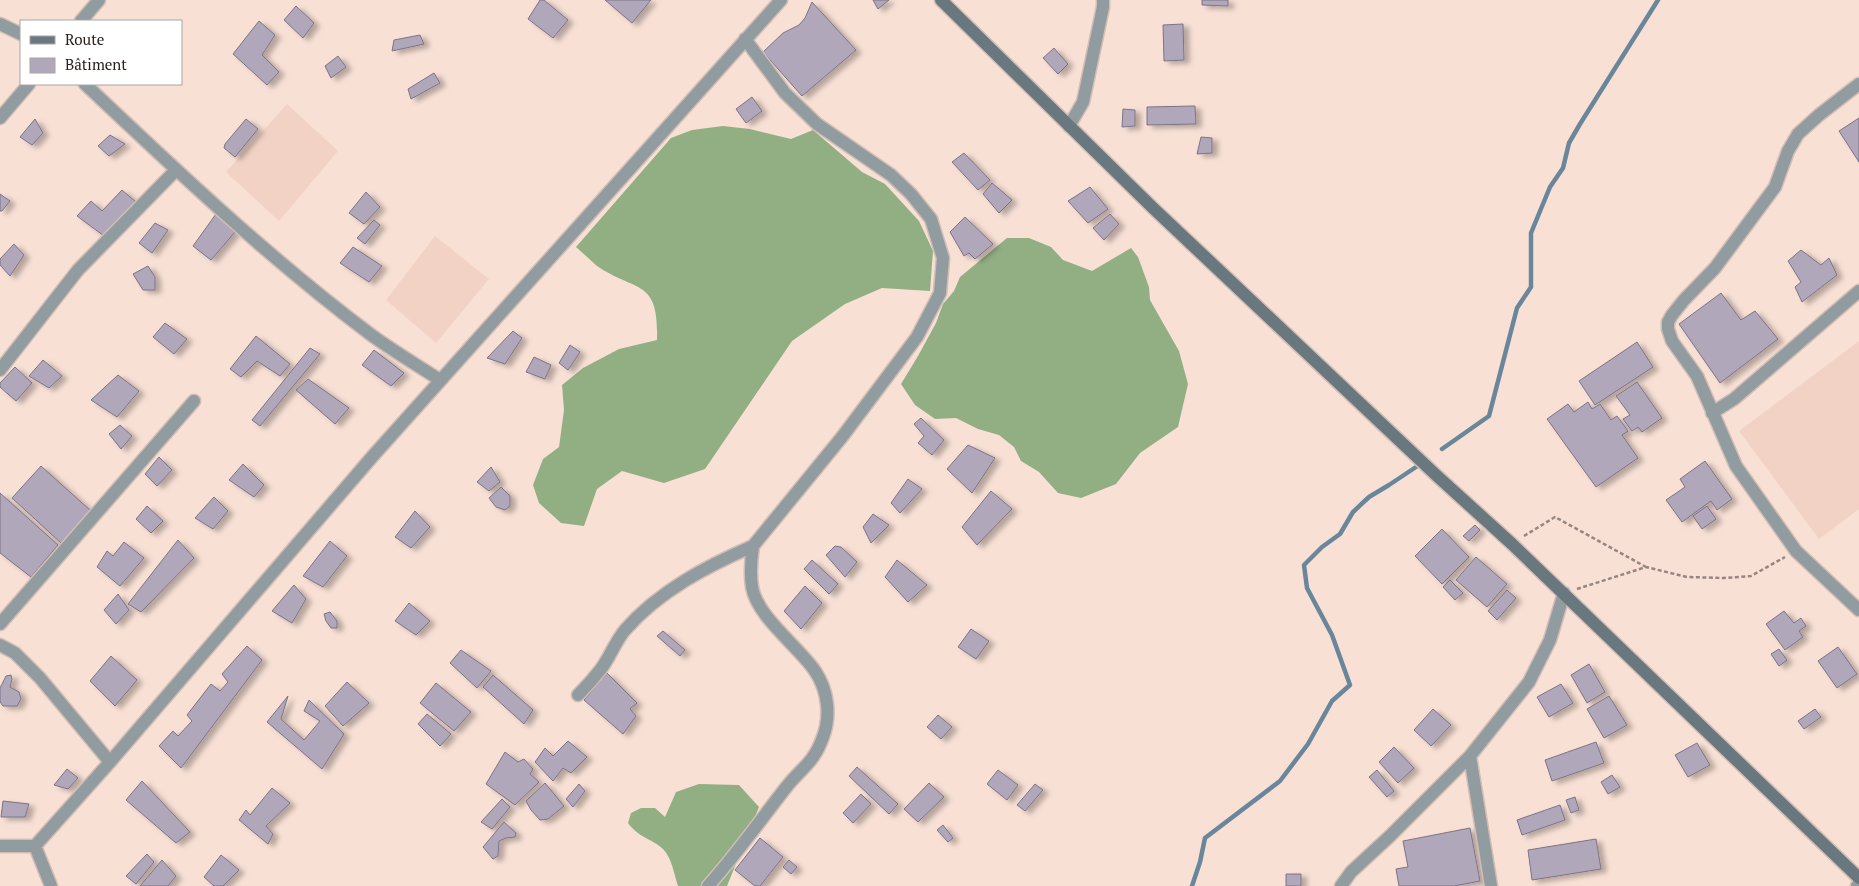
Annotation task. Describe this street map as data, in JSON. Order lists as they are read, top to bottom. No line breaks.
{"legend":["Route","Bâtiment"]}
